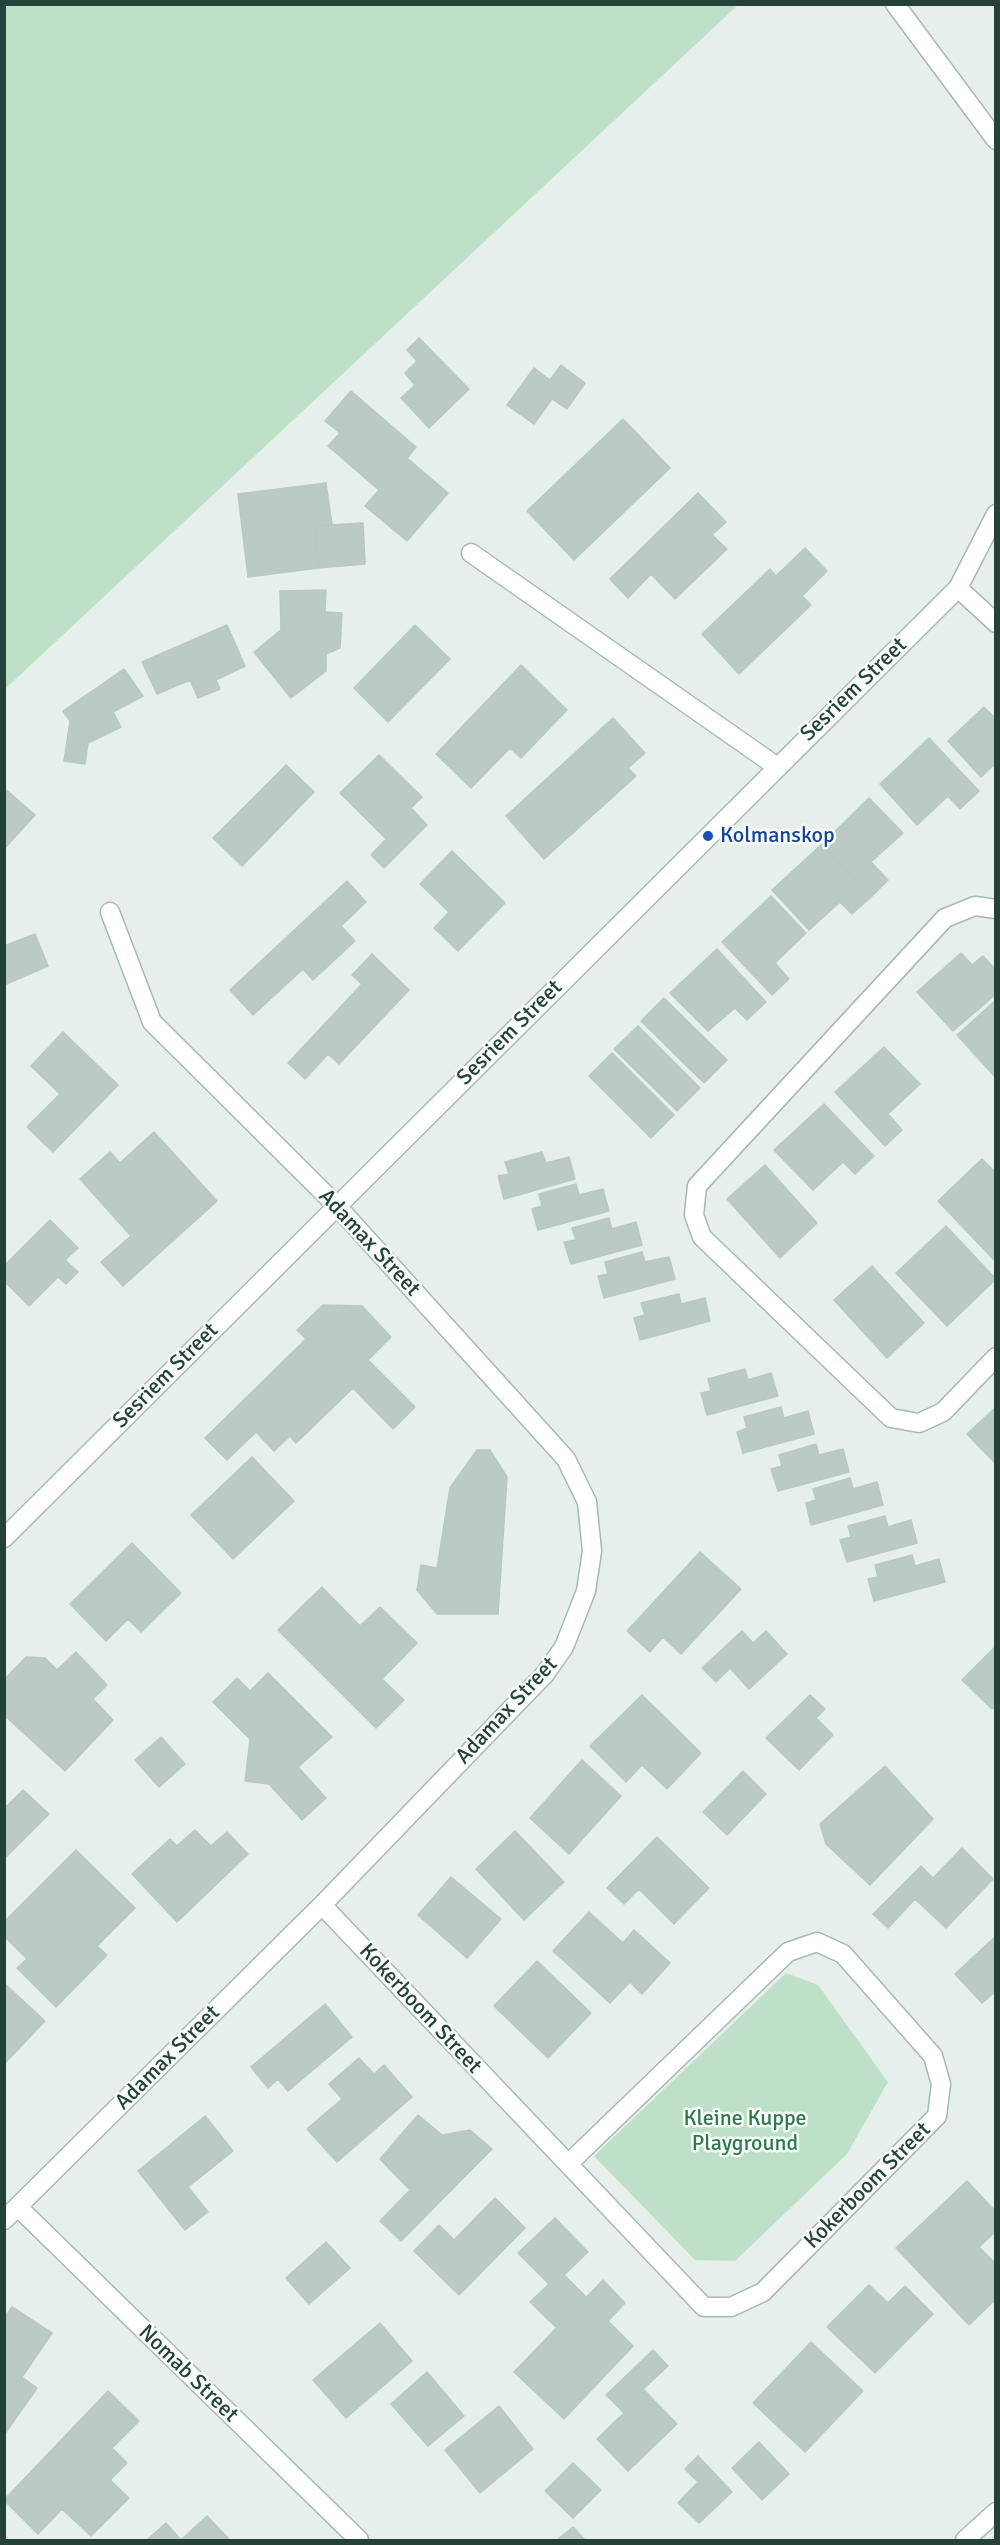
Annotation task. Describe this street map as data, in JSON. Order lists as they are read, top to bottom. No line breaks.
{"streets":{"street":["Sesriem Street","Adamax Street","Kokerboom Street","Nomab Street"]},"crossings":[["Sesriem Street","Adamax Street"],["Adamax Street","Kokerboom Street"],["Adamax Street","Nomab Street"]],"parks":["Kleine Kuppe Playground"],"places":["Kolmanskop"]}
